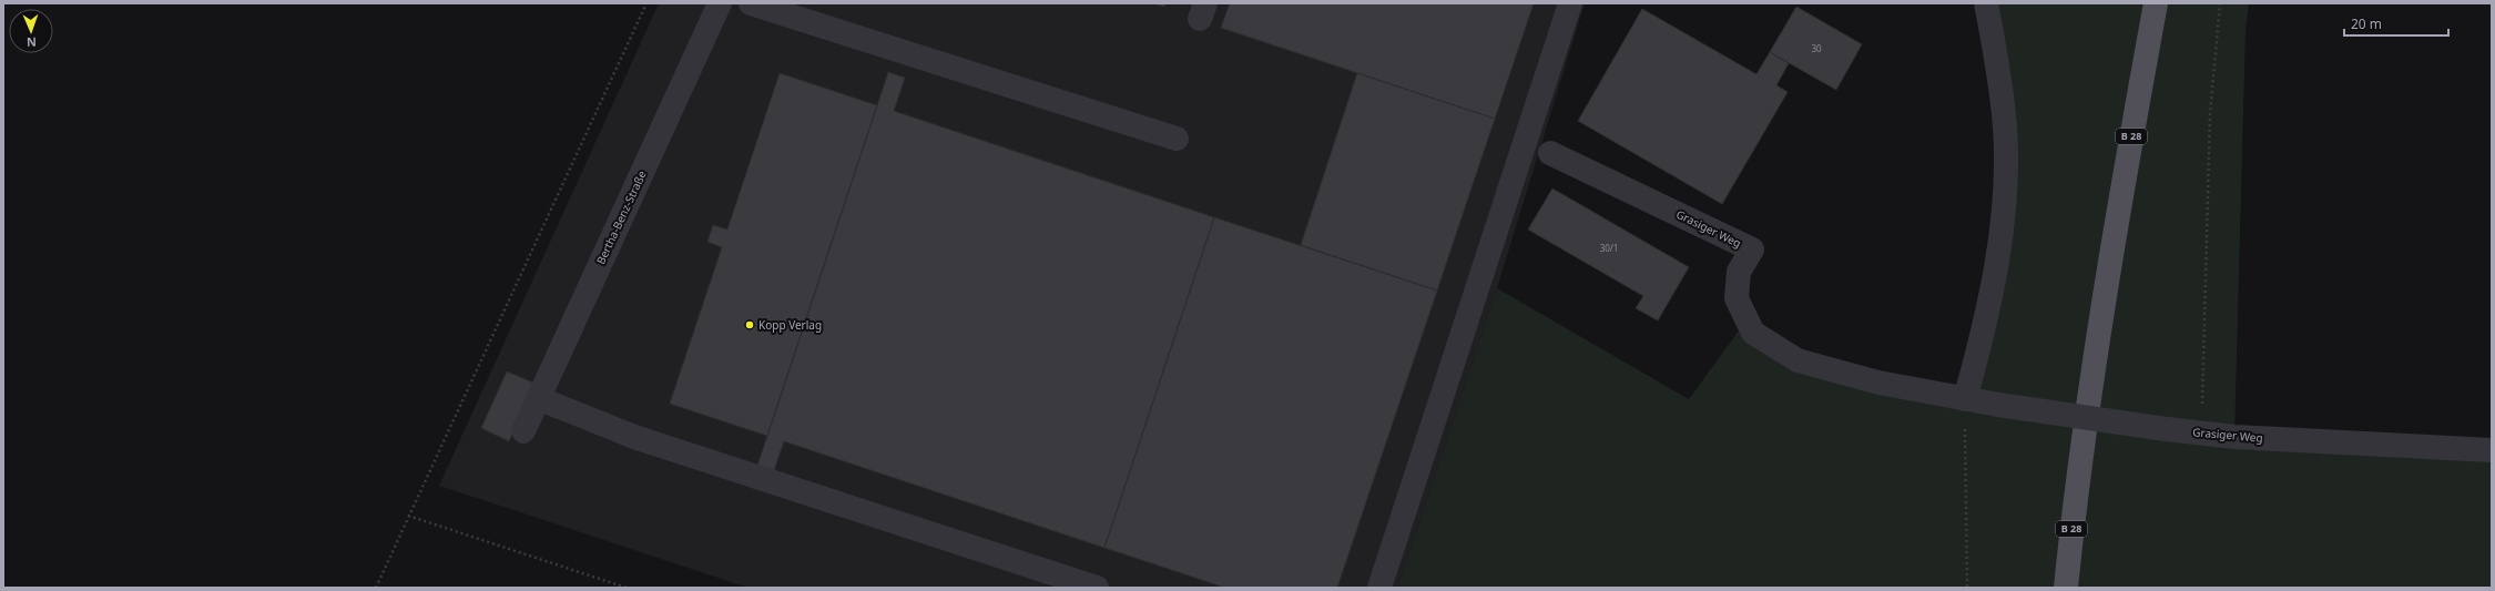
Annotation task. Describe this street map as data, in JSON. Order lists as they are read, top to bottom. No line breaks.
{"streets":{"main road":["B 28"],"street":["Bertha-Benz-Straße","Grasiger Weg"]},"places":["Kopp Verlag"],"house_numbers":["30","30/1"],"scale_bar":"20 m","north":"bottom"}
